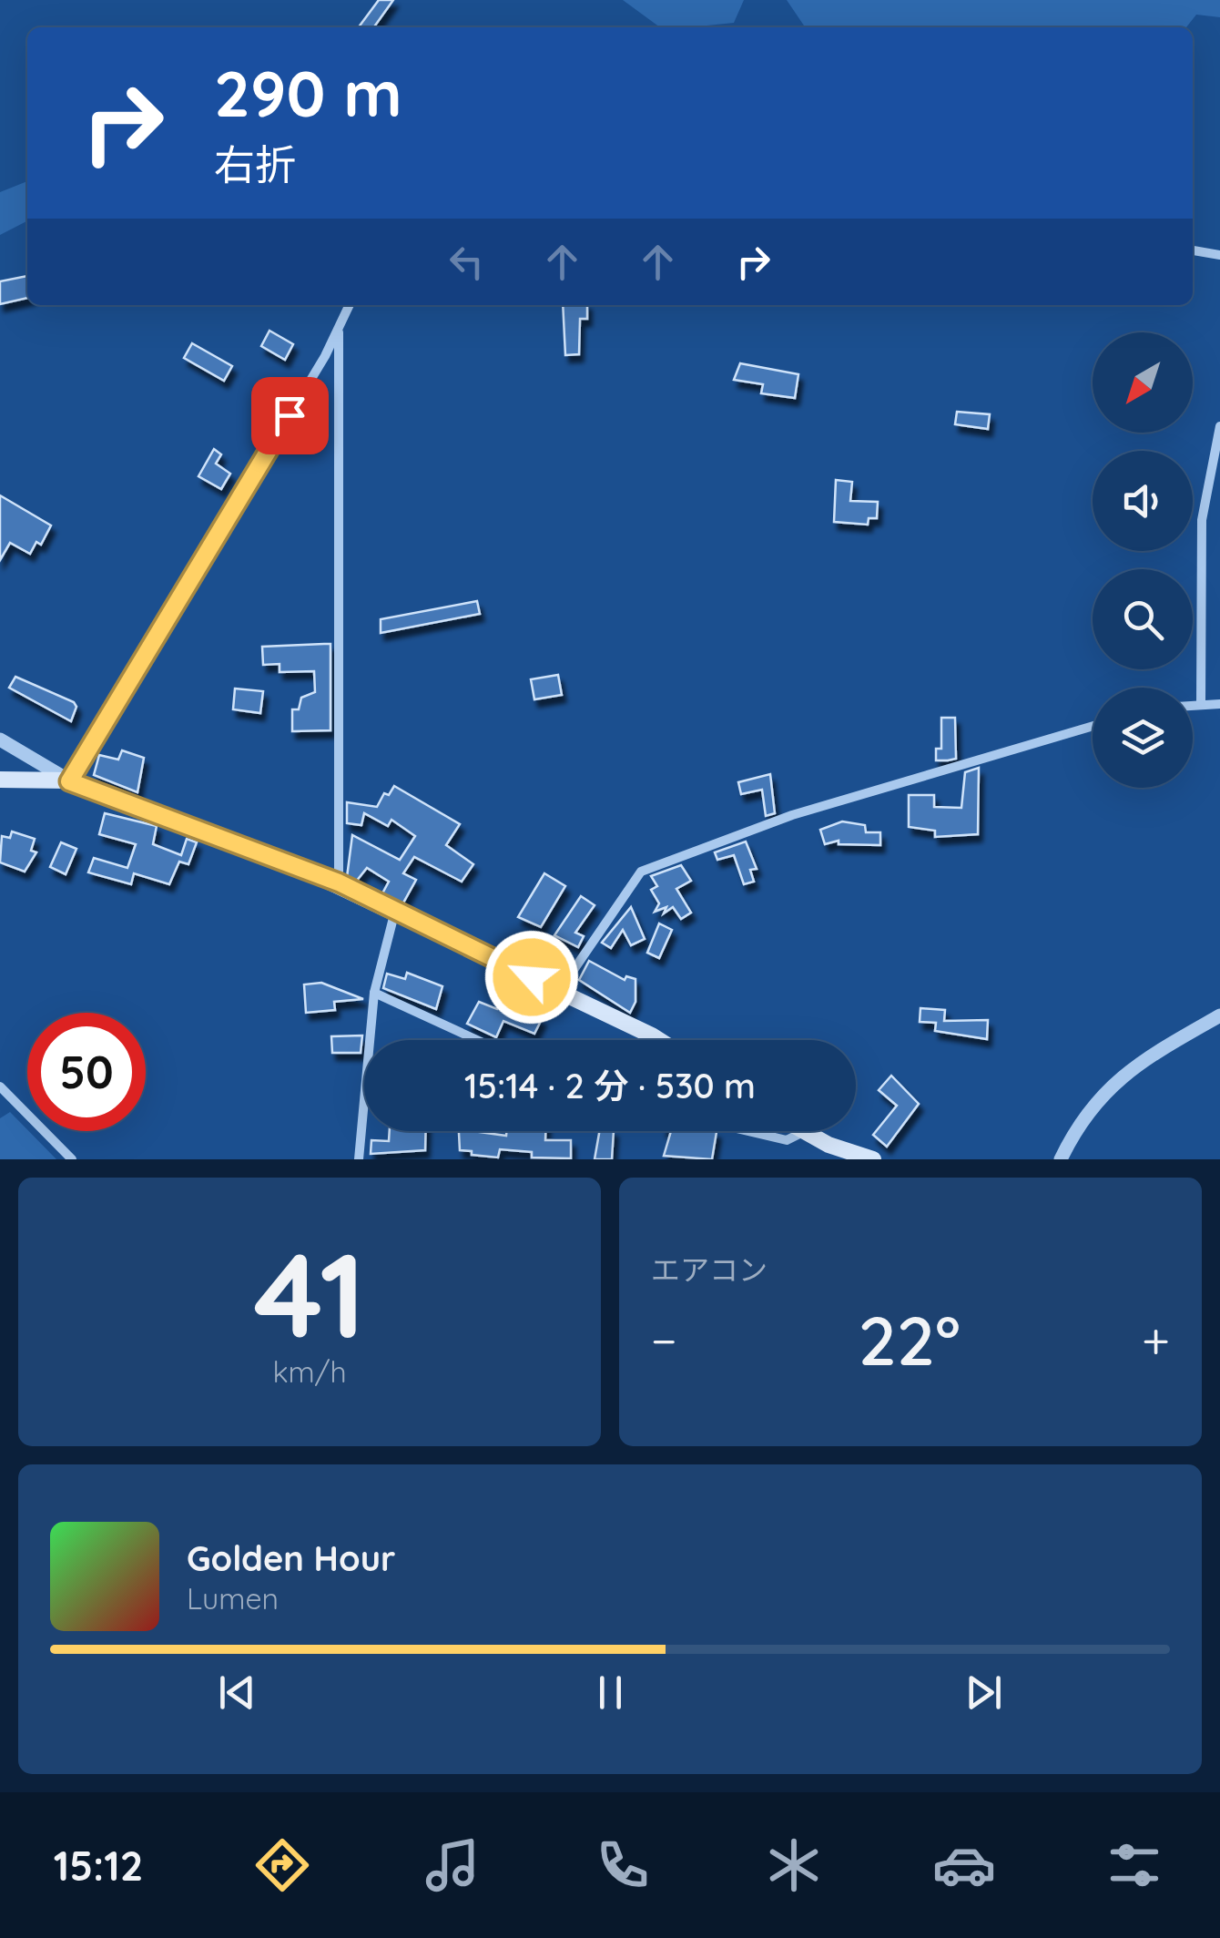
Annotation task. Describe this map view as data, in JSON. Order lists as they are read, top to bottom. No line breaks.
{"north":"bottom left","page":{"turn":["290 m","右折"],"limit":"50","trip":"15:14 · 2 分 · 530 m","tile":[["41","km/h"],"エアコン"],"heat":["−","22°","+"],"song":["Golden Hour","Lumen"],"tabs":"15:12"}}
